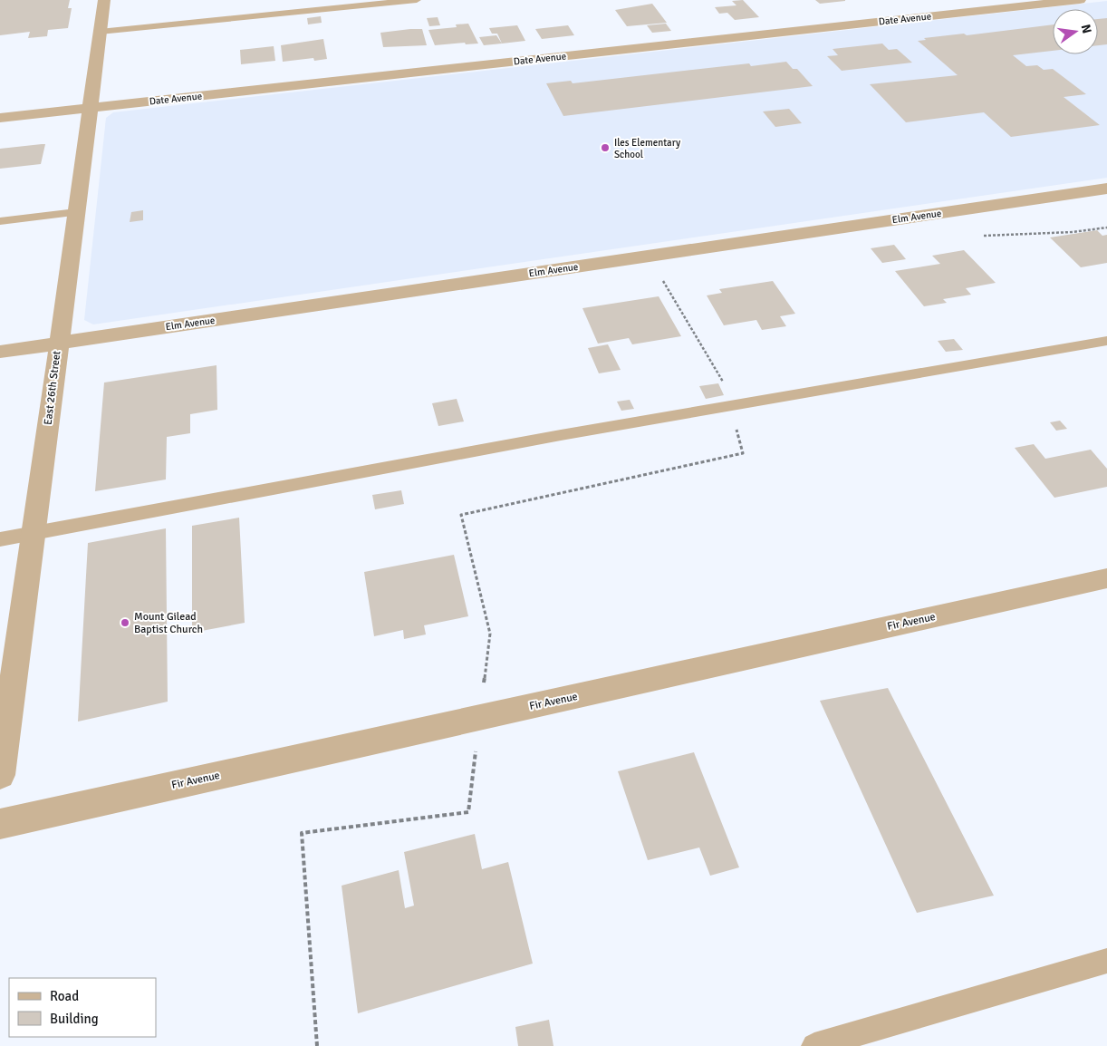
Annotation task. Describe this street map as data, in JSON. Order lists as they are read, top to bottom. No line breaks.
{"streets":{"street":["Date Avenue","Elm Avenue","East 26th Street","Fir Avenue"]},"crossings":[["Date Avenue","East 26th Street"],["Elm Avenue","East 26th Street"]],"places":["Iles Elementary School","Mount Gilead Baptist Church"],"legend":["Road","Building"],"north":"right"}
